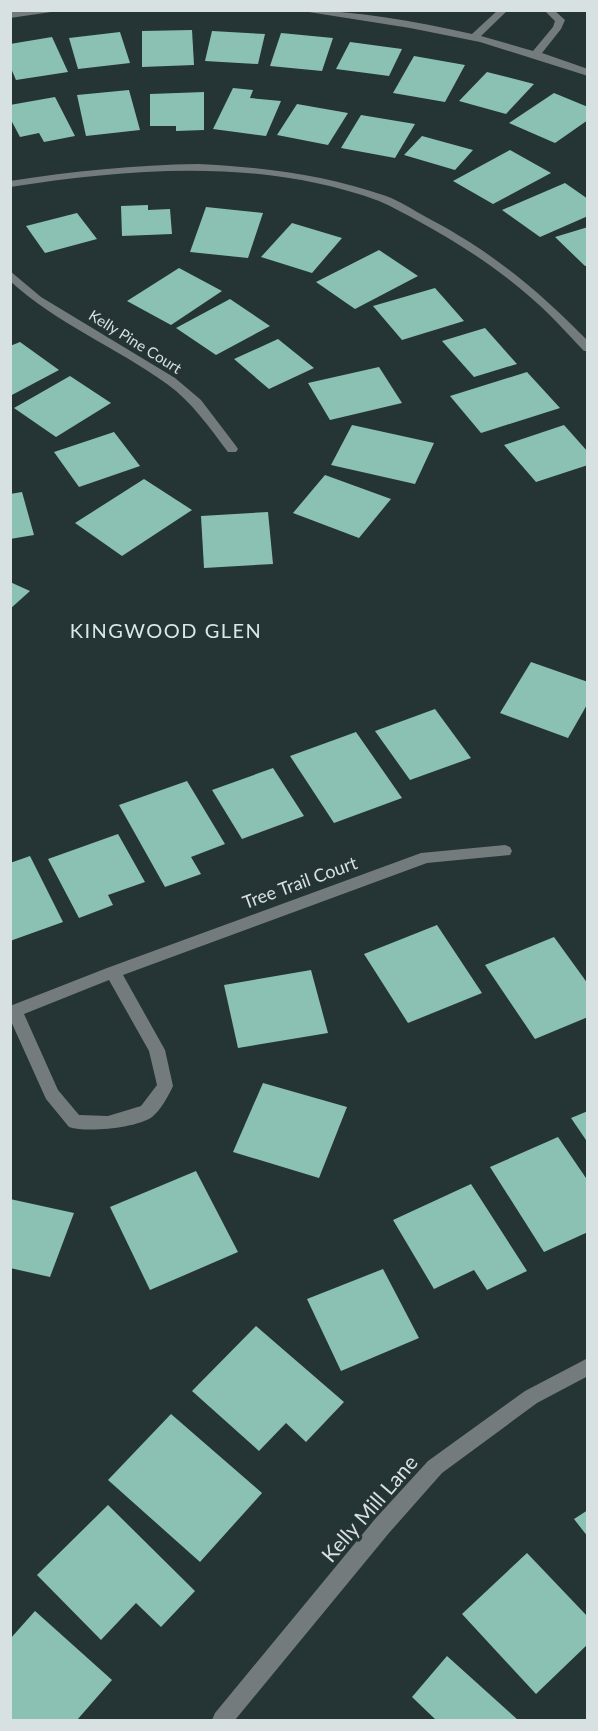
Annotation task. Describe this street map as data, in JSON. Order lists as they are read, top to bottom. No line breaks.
{"streets":{"street":["Kelly Pine Court","Tree Trail Court","Kelly Mill Lane"]},"districts":["KINGWOOD GLEN"]}
